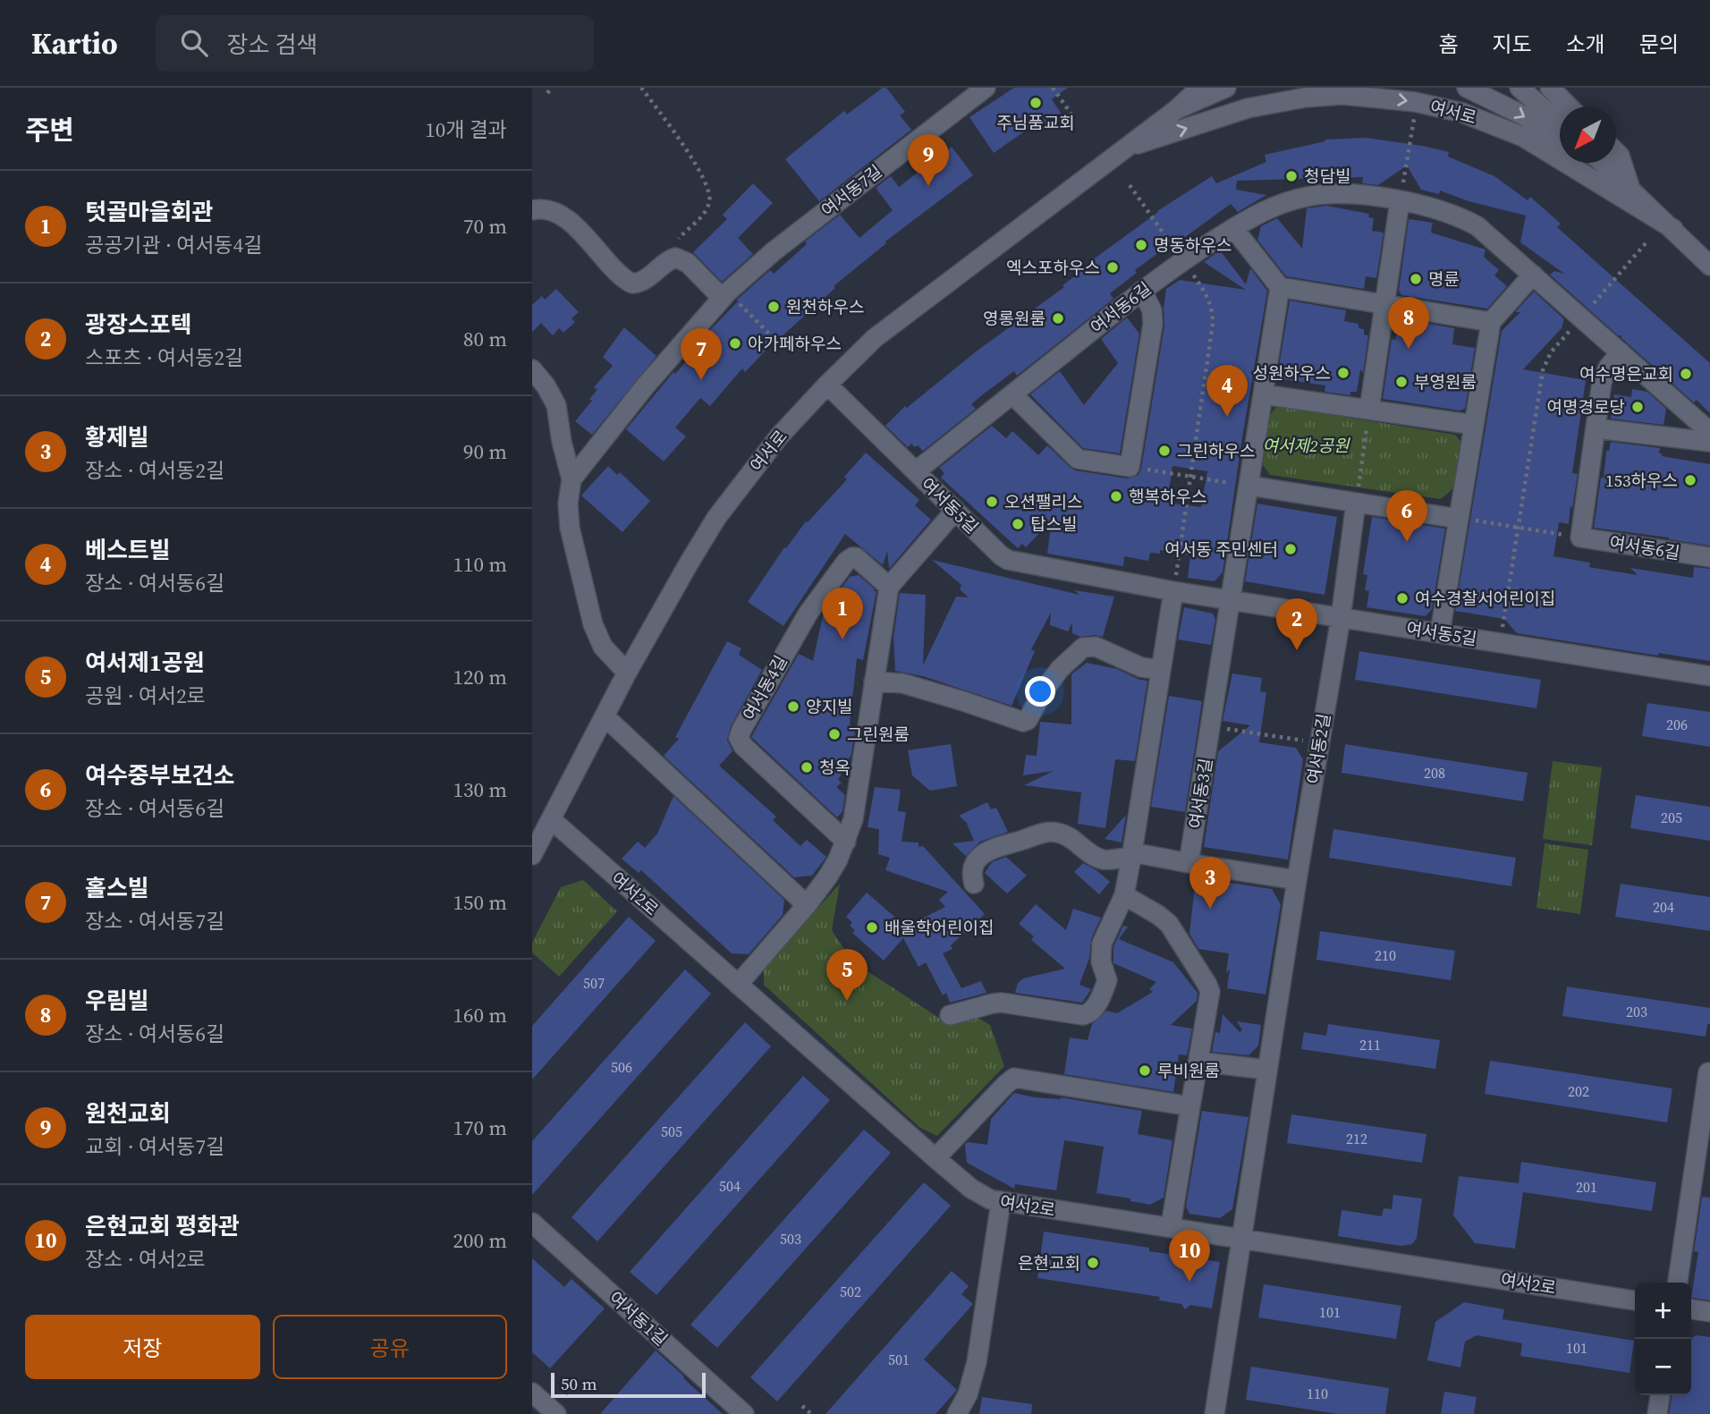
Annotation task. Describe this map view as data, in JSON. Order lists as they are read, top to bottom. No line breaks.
{"streets":{"street":["여서로","여서동7길","여서동6길","여서동5길","여서동4길","여서동2길","여서동3길","여서2로","여서동1길"]},"crossings":[["여서로","여서동5길"],["여서로","여서2로"],["여서동6길","여서동5길"],["여서동5길","여서동2길"],["여서동5길","여서동3길"],["여서동2길","여서2로"]],"parks":["여서제2공원"],"places":["주님품교회","청담빌","명동하우스","엑스포하우스","명륜","원천하우스","영롱원룸","아가페하우스","성원하우스","여수명은교회","부영원룸","여명경로당","그린하우스","153하우스","행복하우스","오션팰리스","탑스빌","여서동 주민센터","여수경찰서어린이집","양지빌","그린원룸","청옥","배울학어린이집","루비원룸","은현교회"],"house_numbers":["206","208","205","204","210","507","203","211","506","202","505","212","504","201","503","502","101","101","501","110"],"scale_bar":"50 m","north":"bottom left","page":{"header":"Kartio","search":"장소 검색","nav":["홈","지도","소개","문의"],"heading":["주변","10개 결과"],"pins":["9","8","7","4","6","1","2","3","5","10"],"list":[{"mark":"1","name":"텃골마을회관","note":"공공기관 · 여서동4길","value":"70 m"},{"mark":"2","name":"광장스포텍","note":"스포츠 · 여서동2길","value":"80 m"},{"mark":"3","name":"황제빌","note":"장소 · 여서동2길","value":"90 m"},{"mark":"4","name":"베스트빌","note":"장소 · 여서동6길","value":"110 m"},{"mark":"5","name":"여서제1공원","note":"공원 · 여서2로","value":"120 m"},{"mark":"6","name":"여수중부보건소","note":"장소 · 여서동6길","value":"130 m"},{"mark":"7","name":"홀스빌","note":"장소 · 여서동7길","value":"150 m"},{"mark":"8","name":"우림빌","note":"장소 · 여서동6길","value":"160 m"},{"mark":"9","name":"원천교회","note":"교회 · 여서동7길","value":"170 m"},{"mark":"10","name":"은현교회 평화관","note":"장소 · 여서2로","value":"200 m"}],"map_buttons":["+","−"],"buttons":["저장","공유"],"scale":"50 m"}}
